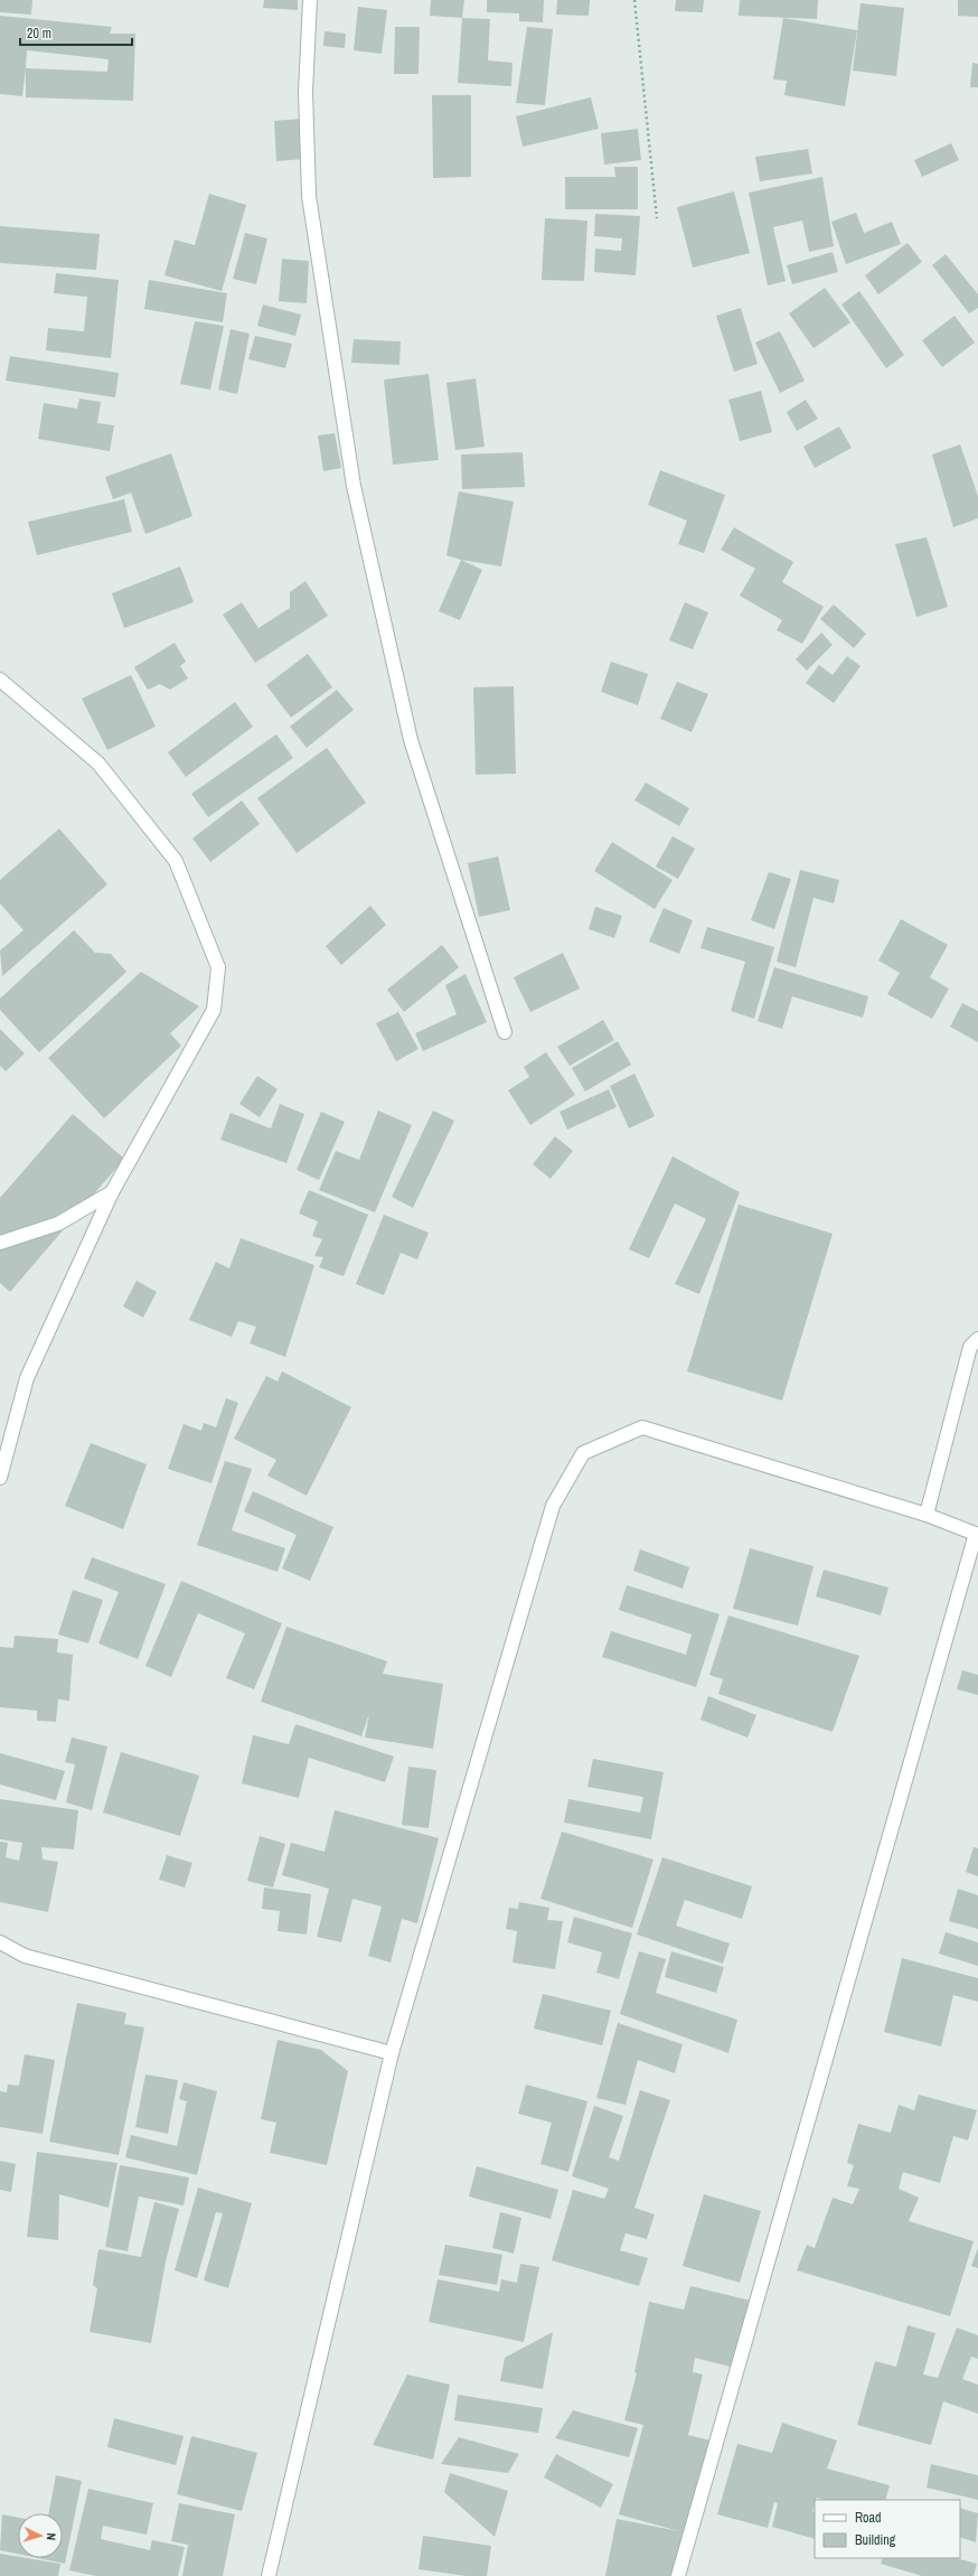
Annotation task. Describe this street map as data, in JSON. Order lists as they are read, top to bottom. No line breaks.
{"legend":["Road","Building"],"scale_bar":"20 m","north":"right"}
